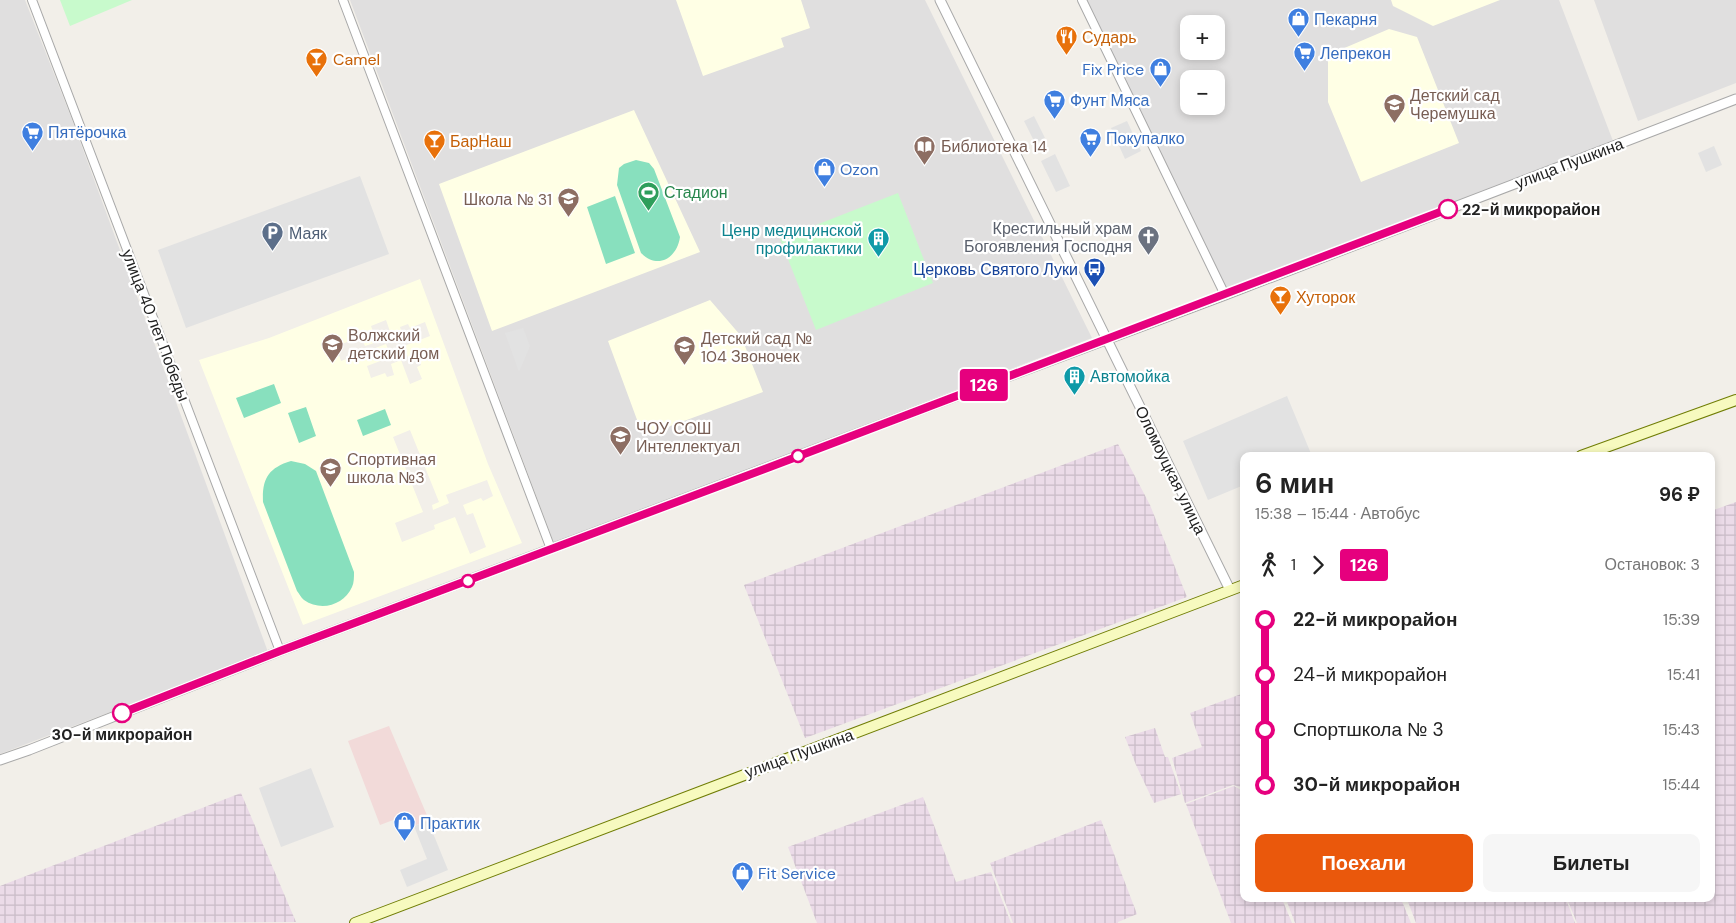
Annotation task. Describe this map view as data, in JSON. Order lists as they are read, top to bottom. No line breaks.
{"streets":{"main road":["улица Пушкина"],"street":["улица 40 лет Победы","Оломоуцкая улица"]},"crossings":[["улица Пушкина","улица 40 лет Победы"],["улица Пушкина","Оломоуцкая улица"]],"places":{"shop":["Пекарня","Fix Price","Ozon","Практик","Fit Service"],"restaurant":["Сударь"],"supermarket":["Лепрекон","Фунт Мяса","Пятёрочка","Покупалко"],"bar":["Camel","БарНаш","Хуторок"],"school or university":["Детский сад Черемушка","Школа № 31","Волжский детский дом","Детский сад № 104 Звоночек","ЧОУ СОШ Интеллектуал","Спортивная школа №3"],"library":["Библиотека 14"],"other":["22-й микрорайон","30-й микрорайон"],"sports":["Стадион"],"parking":["Маяк"],"church":["Крестильный храм Богоявления Господня"],"building":["Ценр медицинской профилактики","Автомойка"],"bus stop":["Церковь Святого Луки"]},"lines":["bus line 126"],"page":{"on_map":"126","map_buttons":["+","−"],"heading":["6 мин","15:38 – 15:44 · Автобус","96 ₽"],"legs":["1","126","Остановок: 3"],"list":[{"name":"22-й микрорайон","value":"15:39"},{"name":"24-й микрорайон","value":"15:41"},{"name":"Спортшкола № 3","value":"15:43"},{"name":"30-й микрорайон","value":"15:44"}],"buttons":["Поехали","Билеты"]}}
